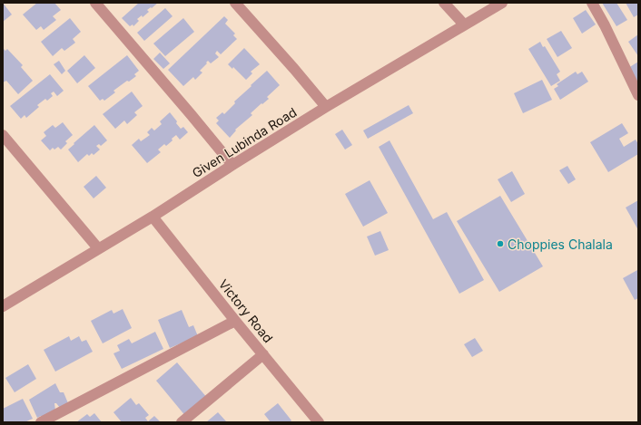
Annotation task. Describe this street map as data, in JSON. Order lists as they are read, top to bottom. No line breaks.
{"streets":{"street":["Given Lubinda Road","Victory Road"]},"crossings":[["Given Lubinda Road","Victory Road"]],"places":["Choppies Chalala"]}
